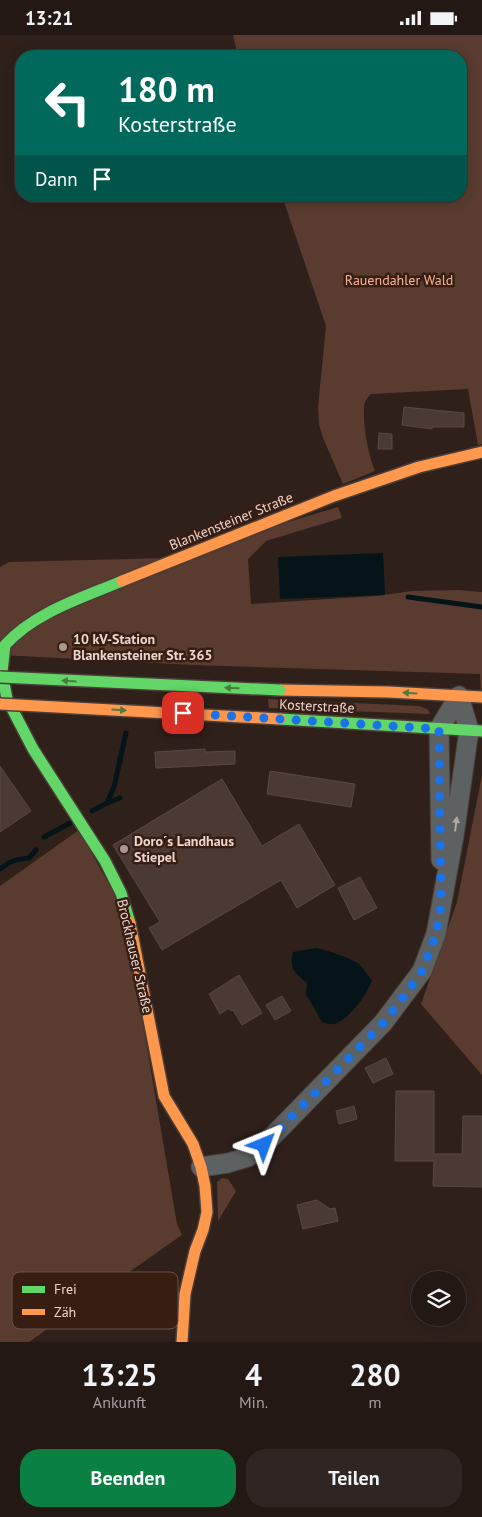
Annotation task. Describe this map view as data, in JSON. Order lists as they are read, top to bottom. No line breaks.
{"streets":{"street":["Blankensteiner Straße","Kosterstraße","Brockhauser Straße"]},"crossings":[["Blankensteiner Straße","Brockhauser Straße"]],"parks":["Rauendahler Wald"],"places":["10 kV-Station Blankensteiner Str. 365","Doro´s Landhaus Stiepel"],"legend":["Frei","Zäh"],"page":{"status":"13:21","turn":["180 m","Kosterstraße"],"then":"Dann","eta":["13:25","Ankunft","4","Min.","280","m"],"buttons":["Beenden","Teilen"]}}
